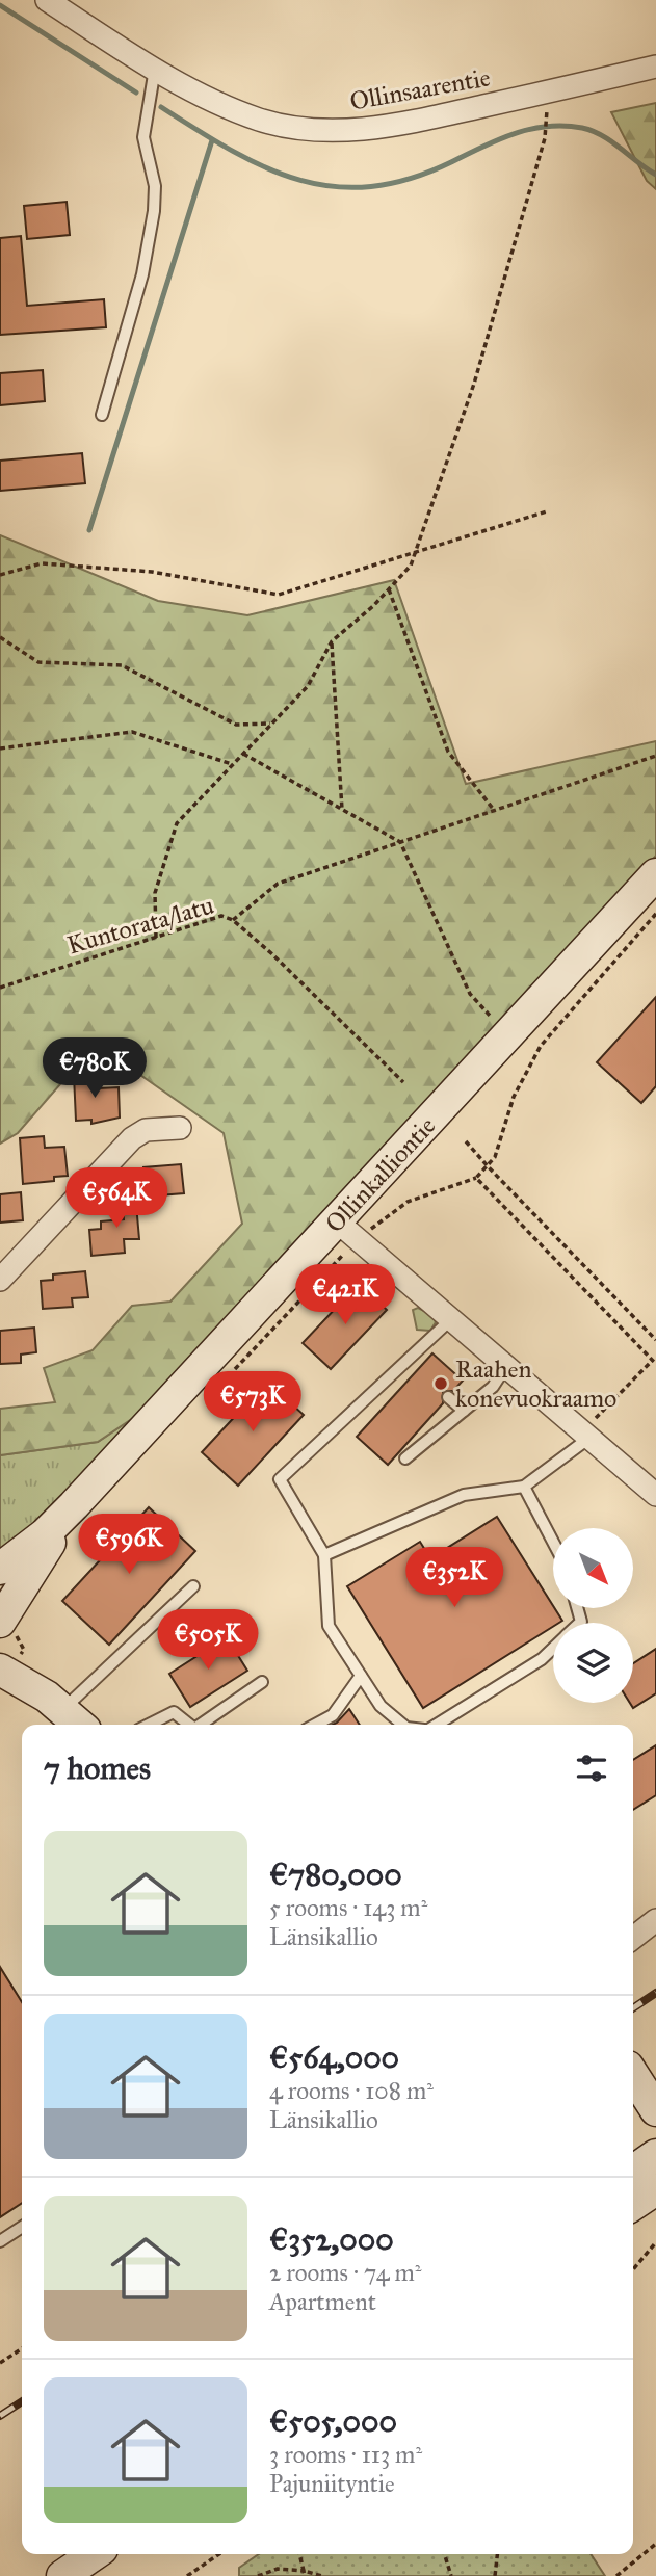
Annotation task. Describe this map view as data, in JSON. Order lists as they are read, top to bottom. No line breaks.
{"streets":{"street":["Ollinsaarentie","Ollinkalliontie"],"path":["Kuntorata/latu"]},"places":["Raahen konevuokraamo"],"north":"bottom right","page":{"price":["€780K","€564K","€421K","€573K","€596K","€352K","€505K"],"heading":"7 homes","list":[{"name":"€780,000","note":"5 rooms · 143 m² · Länsikallio"},{"name":"€564,000","note":"4 rooms · 108 m² · Länsikallio"},{"name":"€352,000","note":"2 rooms · 74 m² · Apartment"},{"name":"€505,000","note":"3 rooms · 113 m² · Pajuniityntie"}]}}
